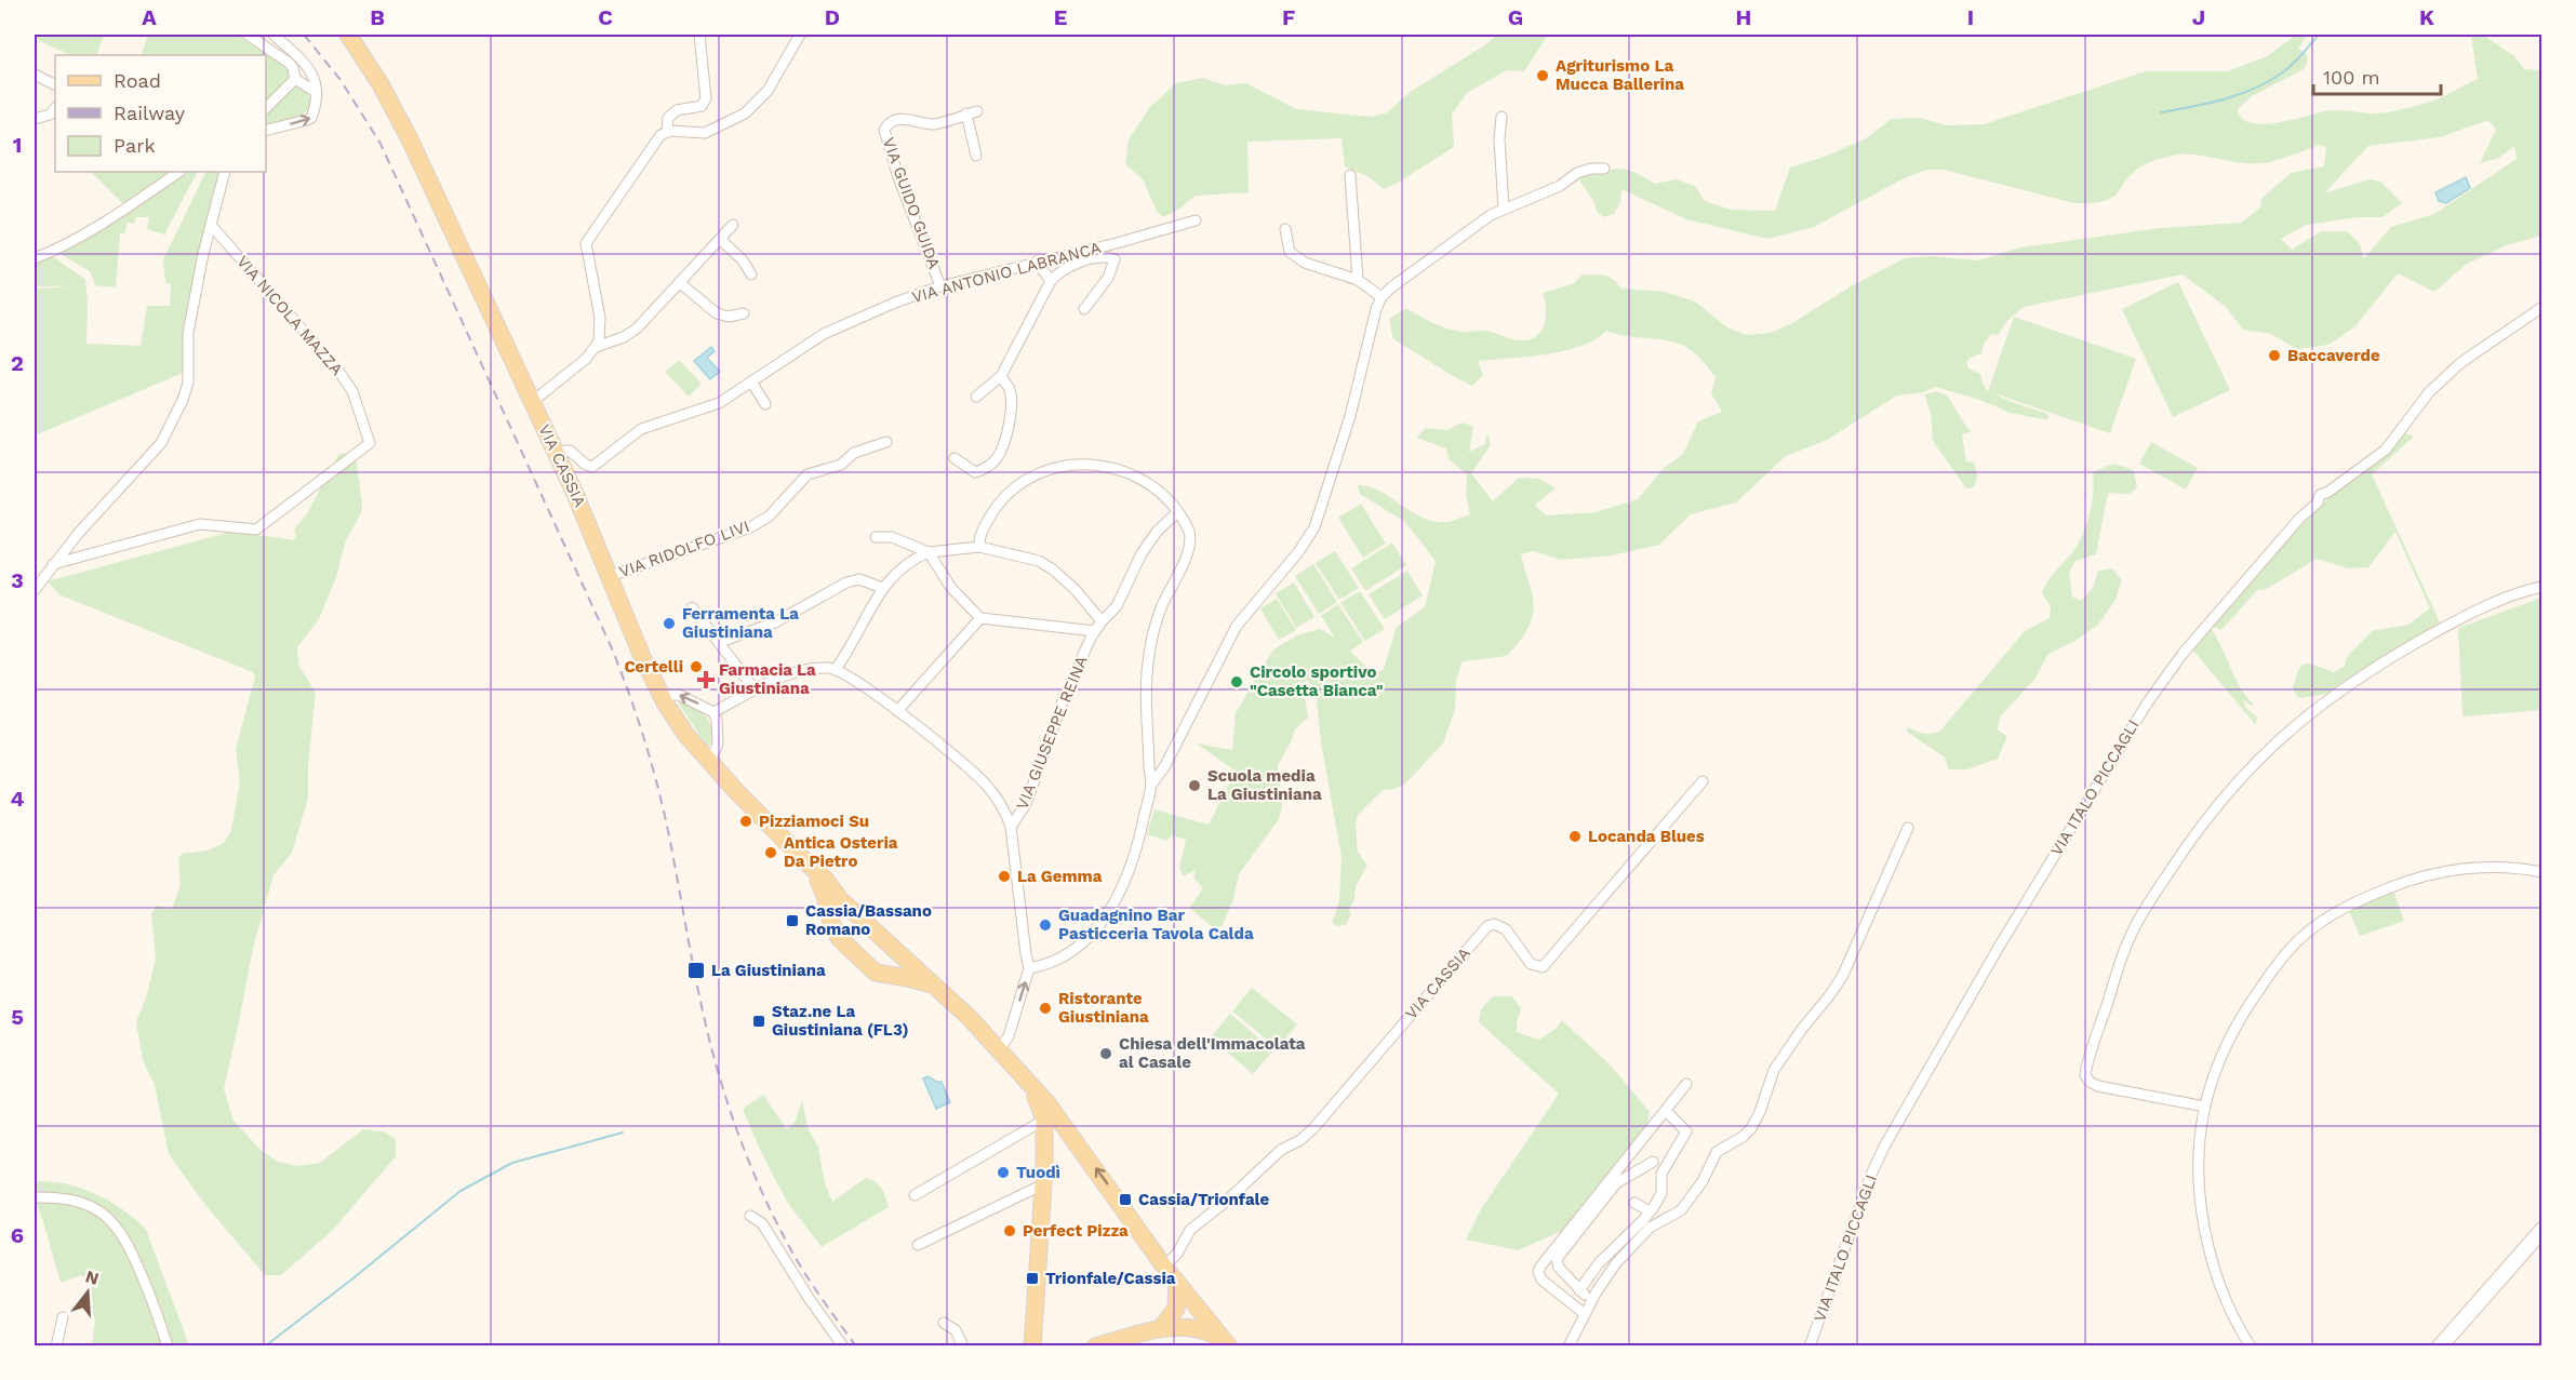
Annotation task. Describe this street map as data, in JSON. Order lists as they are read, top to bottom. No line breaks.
{"streets":{"main road":["VIA CASSIA"],"street":["VIA GUIDO GUIDA","VIA ANTONIO LABRANCA","VIA NICOLA MAZZA","VIA RIDOLFO LIVI","VIA GIUSEPPE REINA","VIA ITALO PICCAGLI"]},"crossings":[["VIA GUIDO GUIDA","VIA ANTONIO LABRANCA"],["VIA ANTONIO LABRANCA","VIA CASSIA"],["VIA CASSIA","VIA RIDOLFO LIVI"]],"places":{"other":["Agriturismo La Mucca Ballerina","Baccaverde","Ferramenta La Giustiniana","Certelli","Circolo sportivo \"Casetta Bianca\"","Scuola media La Giustiniana","Pizziamoci Su","Locanda Blues","Antica Osteria Da Pietro","La Gemma","Guadagnino Bar Pasticceria Tavola Calda","Ristorante Giustiniana","Chiesa dell'Immacolata al Casale","Tuodì","Perfect Pizza"],"health":["Farmacia La Giustiniana"],"transit":["Cassia/Bassano Romano","La Giustiniana","Staz.ne La Giustiniana (FL3)","Cassia/Trionfale","Trionfale/Cassia"]},"legend":["Road","Railway","Park"],"scale_bar":"100 m","north":"top","grid":{"columns":["A","B","C","D","E","F","G","H","I","J","K"],"rows":["1","2","3","4","5","6"]}}
